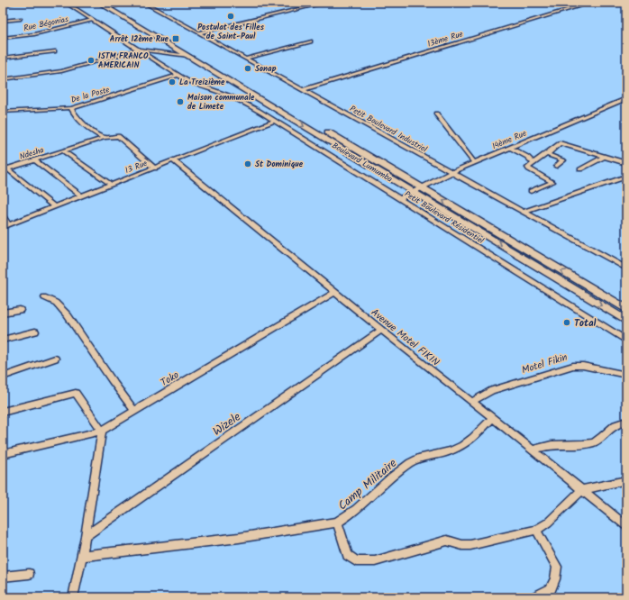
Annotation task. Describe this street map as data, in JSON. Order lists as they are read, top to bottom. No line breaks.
{"streets":{"highway":["Boulevard Lumumba"],"street":["Rue Bégonias","13ème Rue","De la Poste","Petit Boulevard Industriel","14ème Rue","Ndesha","13 Rue","Petit Boulevard Résidentiel","Avenue Motel FIKIN","Motel Fikin","Toko","Wizele","Camp Militaire"]},"crossings":[["Rue Bégonias","Petit Boulevard Résidentiel"],["13ème Rue","Petit Boulevard Industriel"],["De la Poste","Petit Boulevard Résidentiel"],["Petit Boulevard Industriel","14ème Rue"],["14ème Rue","Boulevard Lumumba"],["14ème Rue","Petit Boulevard Résidentiel"],["Ndesha","13 Rue"],["13 Rue","Petit Boulevard Résidentiel"],["13 Rue","Avenue Motel FIKIN"],["Avenue Motel FIKIN","Motel Fikin"],["Avenue Motel FIKIN","Toko"],["Avenue Motel FIKIN","Wizele"],["Avenue Motel FIKIN","Camp Militaire"]],"places":{"other":["Postulat des Filles de Saint-Paul","ISTM FRANCO AMERICAIN","Sonap","La Treizième","Maison communale de Limete","St Dominique","Total"],"transit":["Arrêt 12ème Rue"]}}
